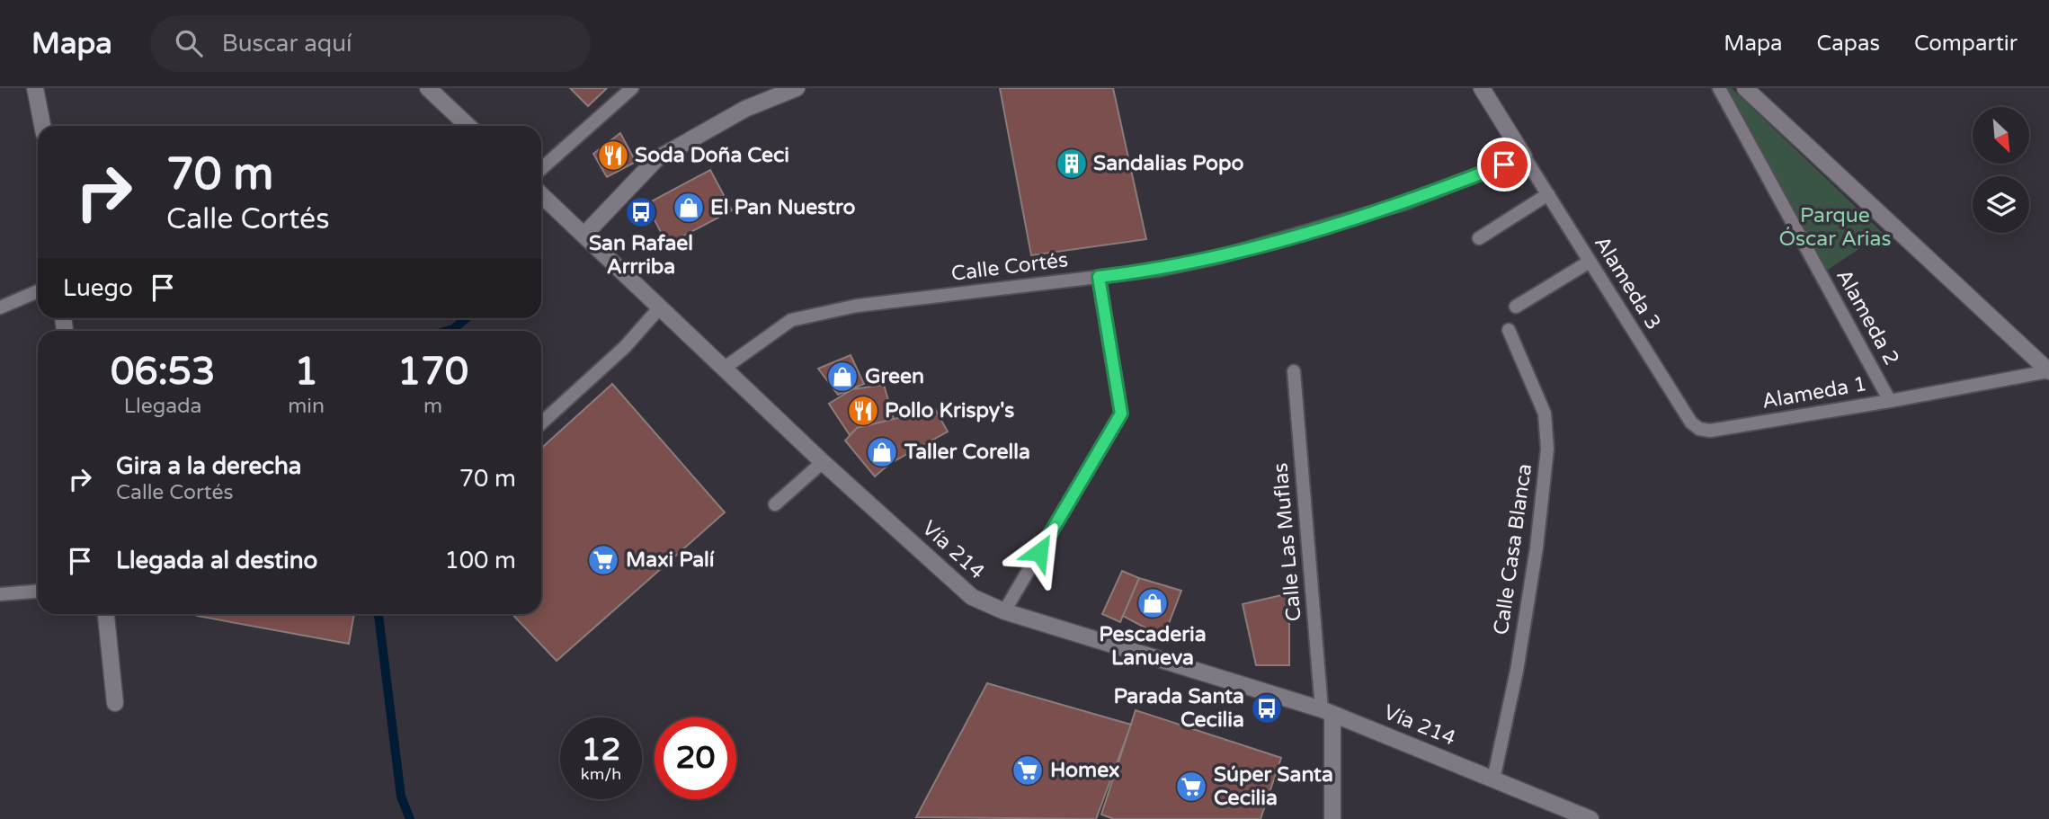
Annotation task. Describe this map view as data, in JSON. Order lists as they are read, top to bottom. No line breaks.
{"streets":{"main road":["Vía 214"],"lane":["Calle Cortés","Alameda 3","Alameda 2","Alameda 1","Calle Las Muflas","Calle Casa Blanca"]},"crossings":[["Calle Cortés","Alameda 3"],["Calle Cortés","Vía 214"],["Alameda 3","Alameda 1"],["Alameda 2","Alameda 1"],["Calle Las Muflas","Vía 214"],["Calle Casa Blanca","Vía 214"]],"parks":["Parque Óscar Arias"],"places":{"restaurant":["Soda Doña Ceci","Pollo Krispy's"],"building":["Sandalias Popo"],"shop":["El Pan Nuestro","Green","Taller Corella","Pescaderia Lanueva"],"bus stop":["San Rafael Arrriba","Parada Santa Cecilia"],"supermarket":["Maxi Palí","Homex","Súper Santa Cecilia"]},"north":"bottom right","page":{"header":"Mapa","search":"Buscar aquí","nav":["Mapa","Capas","Compartir"],"turn":["70 m","Calle Cortés"],"then":"Luego","eta":["06:53","Llegada","1","min","170","m"],"list":[{"name":"Gira a la derecha","note":"Calle Cortés","value":"70 m"},{"name":"Llegada al destino","value":"100 m"}],"speed":"12 km/h","limit":"20"}}
